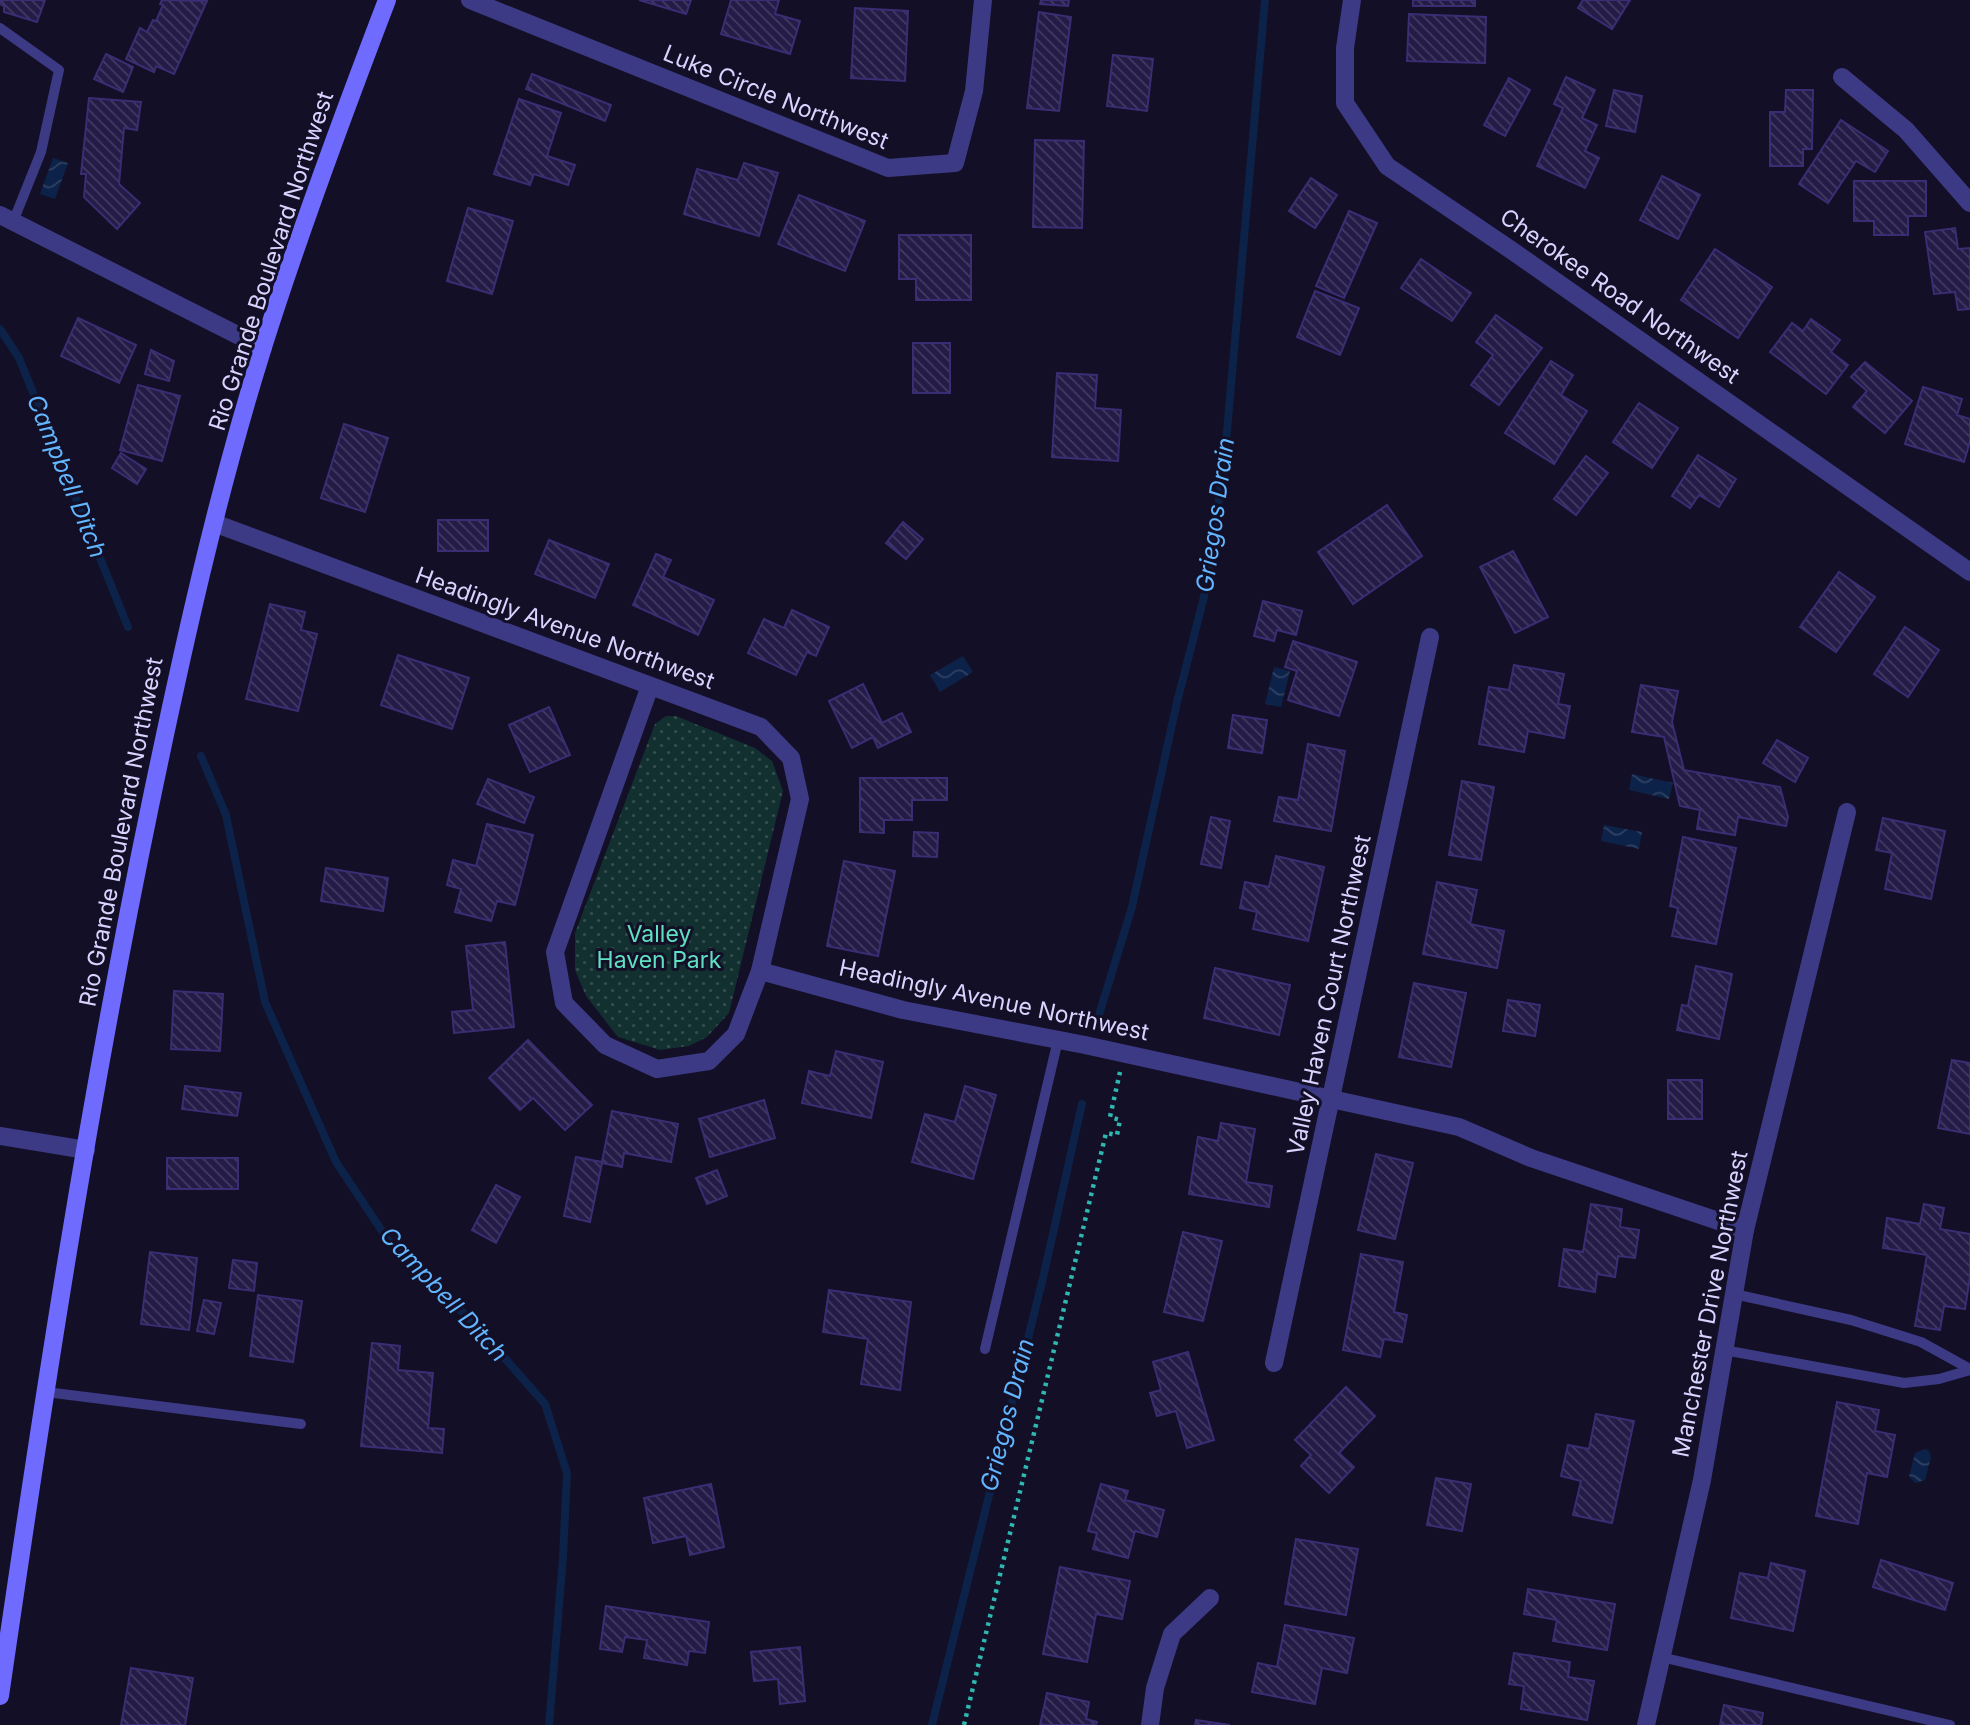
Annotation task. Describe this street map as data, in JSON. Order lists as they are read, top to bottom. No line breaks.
{"streets":{"main road":["Rio Grande Boulevard Northwest"],"street":["Luke Circle Northwest","Cherokee Road Northwest","Headingly Avenue Northwest","Valley Haven Court Northwest","Manchester Drive Northwest"]},"crossings":[["Rio Grande Boulevard Northwest","Headingly Avenue Northwest"],["Headingly Avenue Northwest","Valley Haven Court Northwest"],["Headingly Avenue Northwest","Manchester Drive Northwest"]],"water":["Campbell Ditch","Griegos Drain"],"parks":["Valley Haven Park"]}
